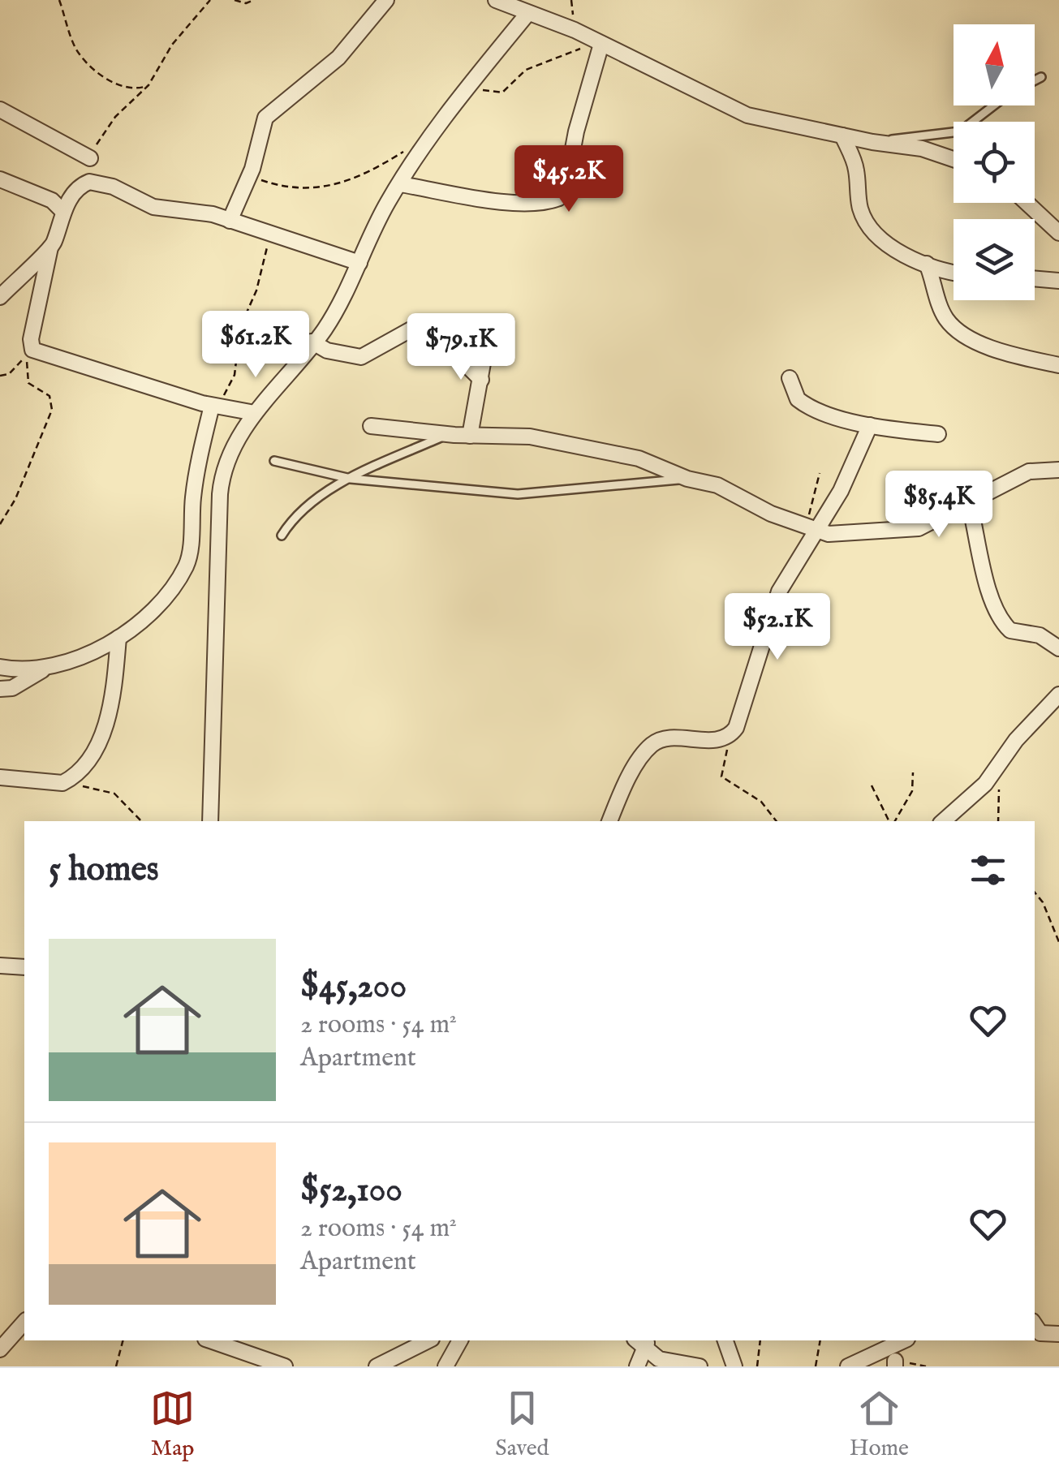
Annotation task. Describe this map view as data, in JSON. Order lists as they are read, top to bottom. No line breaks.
{"north":"top","page":{"price":["$45.2K","$61.2K","$79.1K","$85.4K","$52.1K"],"heading":"5 homes","list":[{"name":"$45,200","note":"2 rooms · 54 m² · Apartment"},{"name":"$52,100","note":"2 rooms · 54 m² · Apartment"}],"tabs":["Map","Saved","Home"]}}
